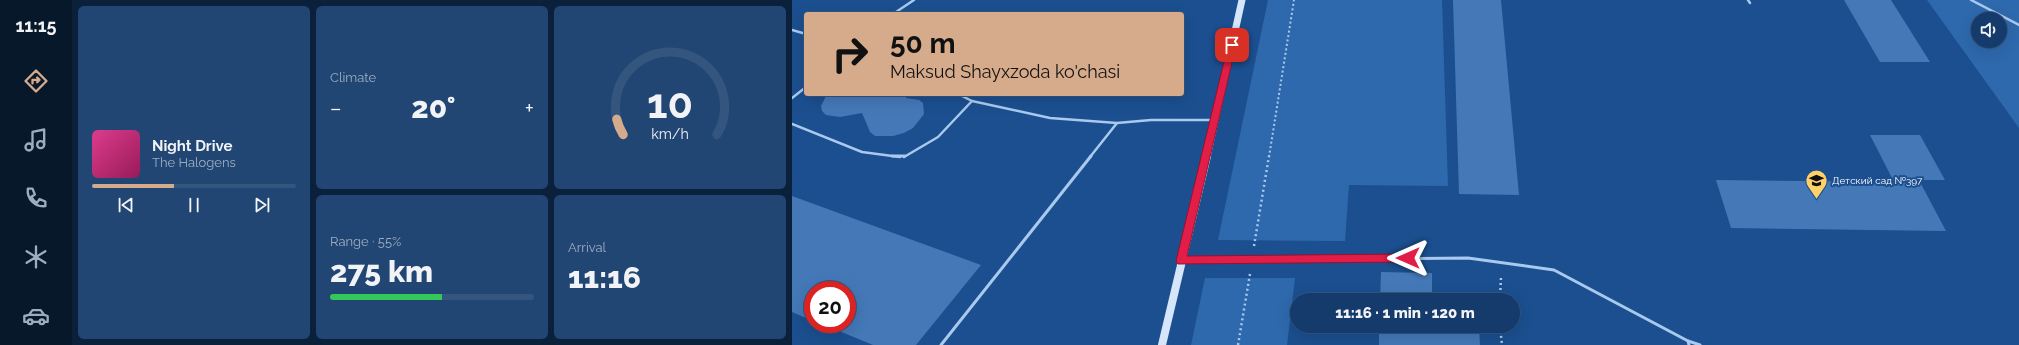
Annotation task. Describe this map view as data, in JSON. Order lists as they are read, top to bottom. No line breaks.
{"places":{"school or university":["Детский сад №397"]},"page":{"tabs":"11:15","tile":["Climate",["Range · 55%","275 km"],["Arrival","11:16"]],"turn":["50 m","Maksud Shayxzoda ko'chasi"],"heat":["−","20°","+"],"song":["Night Drive","The Halogens"],"limit":"20","trip":"11:16 · 1 min · 120 m","gauge":["10","km/h"]}}
